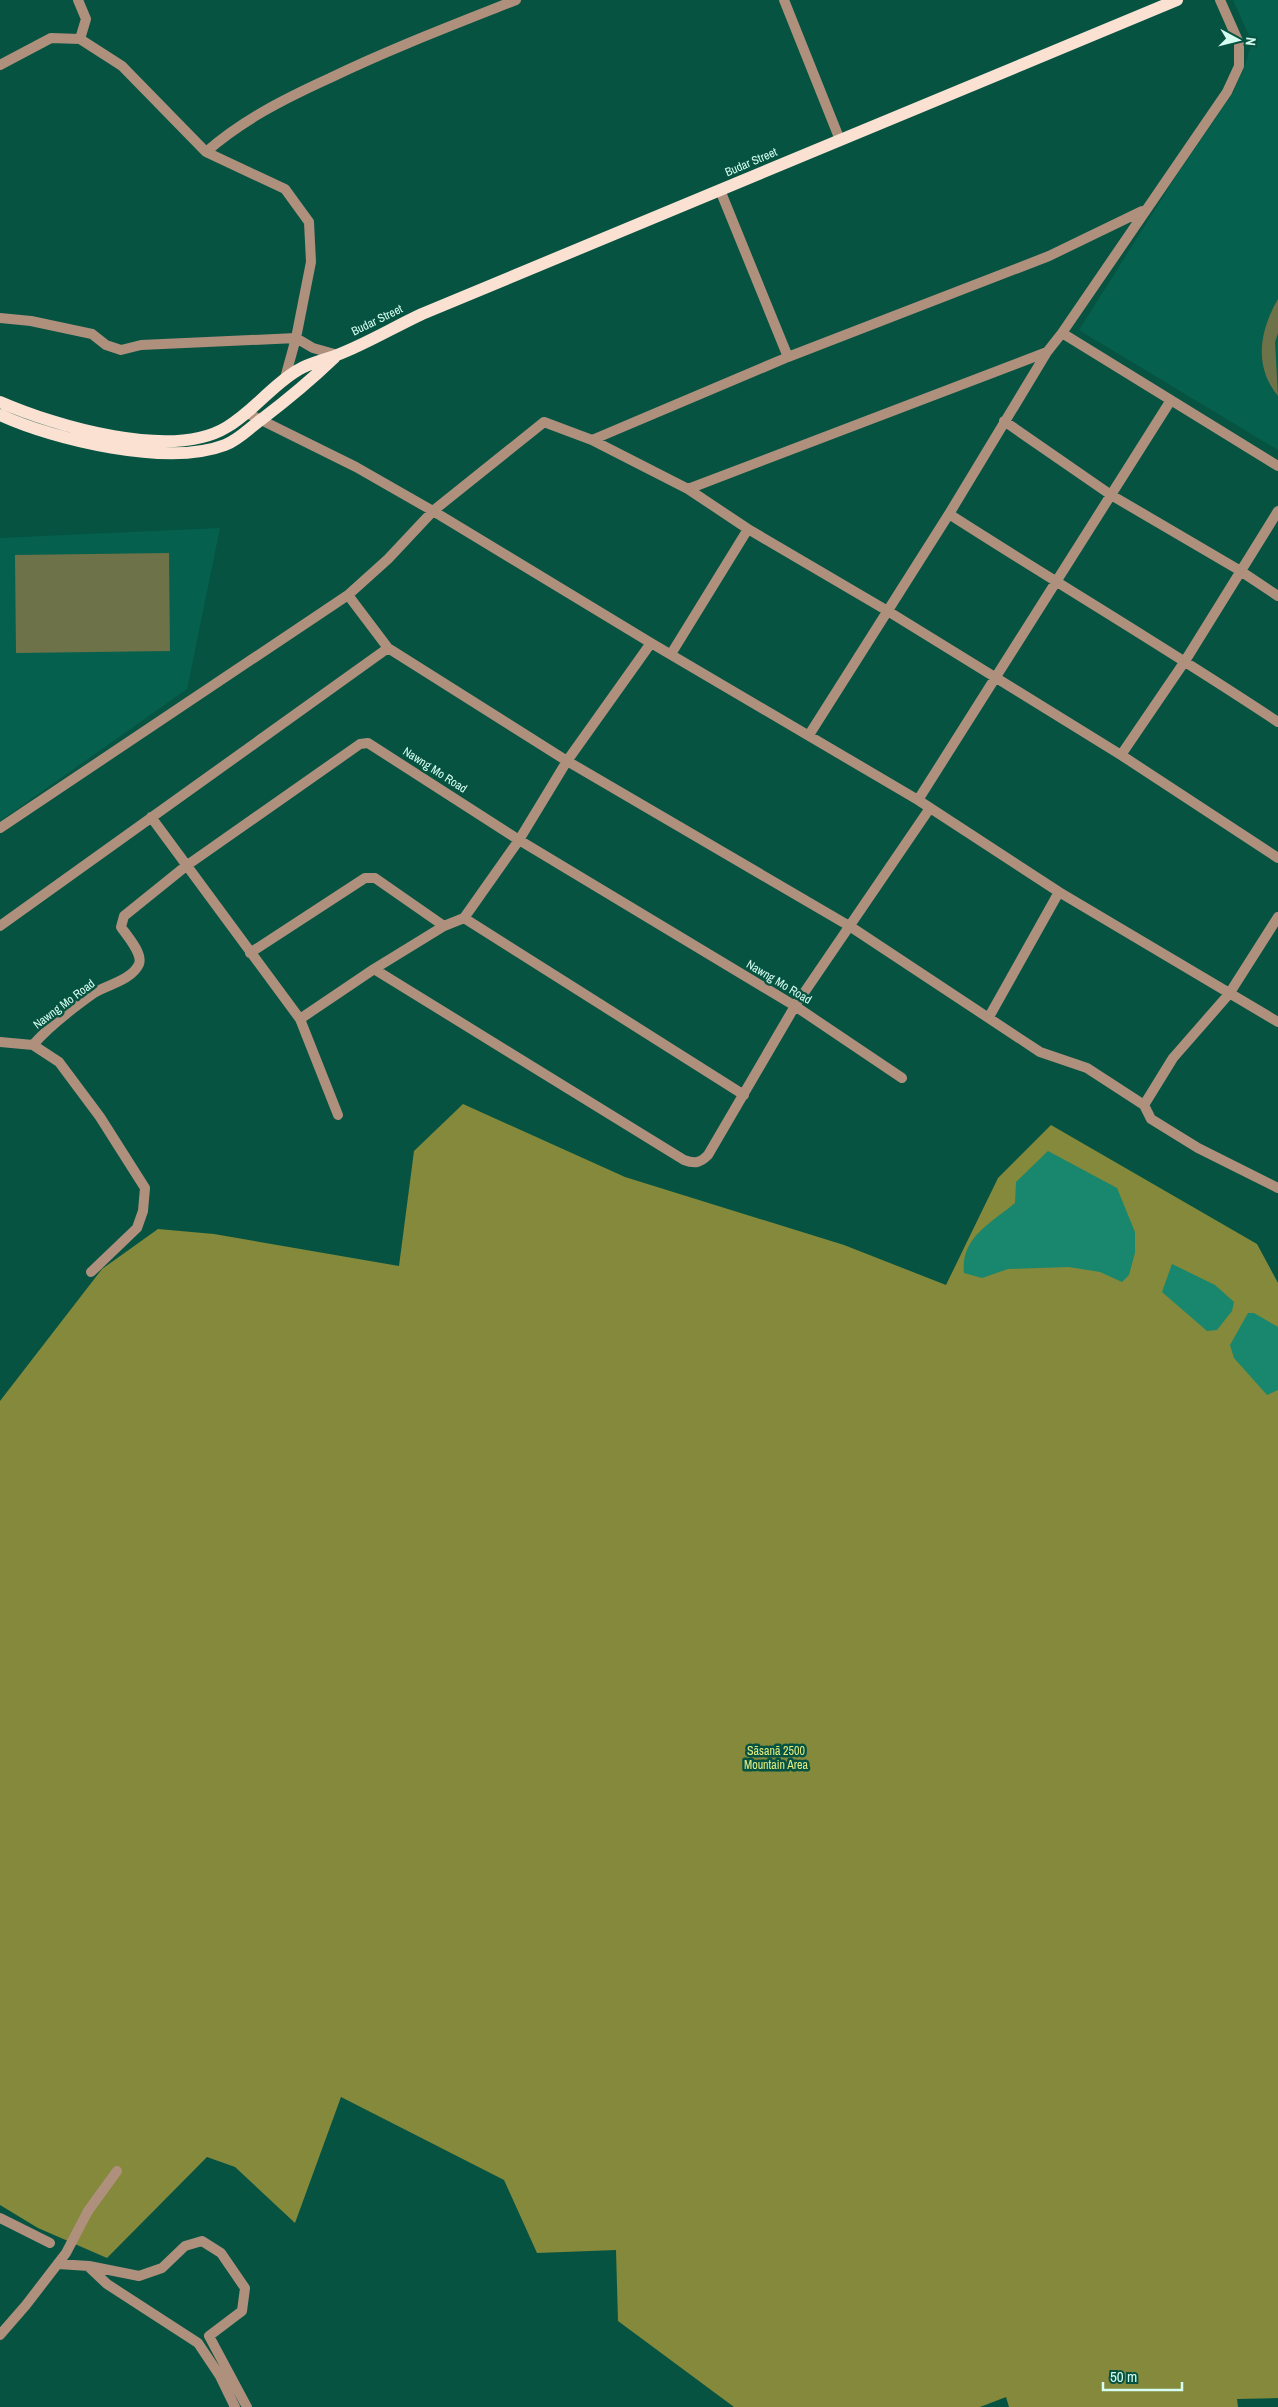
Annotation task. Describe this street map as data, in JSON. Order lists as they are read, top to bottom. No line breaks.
{"streets":{"main road":["Budar Street"],"street":["Nawng Mo Road"]},"parks":["Sāsanā 2500 Mountain Area"],"scale_bar":"50 m","north":"right"}
